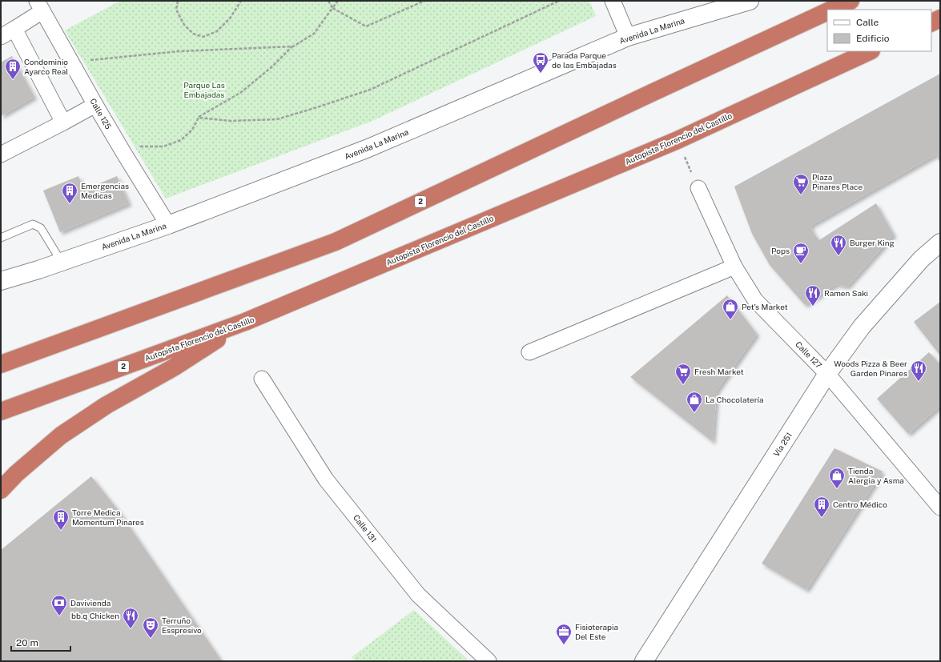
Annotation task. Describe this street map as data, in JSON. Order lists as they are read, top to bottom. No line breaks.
{"streets":{"highway":["Autopista Florencio del Castillo","2"],"street":["Avenida La Marina","Calle 125","Calle 127","Vía 251","Calle 131"]},"crossings":[["Avenida La Marina","Calle 125"],["Calle 127","Vía 251"]],"parks":["Parque Las Embajadas"],"places":{"bus stop":["Parada Parque de las Embajadas"],"building":["Condominio Ayarco Real","Emergencias Medicas","Centro Médico","Torre Medica Momentum Pinares"],"supermarket":["Plaza Pinares Place","Fresh Market"],"restaurant":["Burger King","Ramen Saki","Woods Pizza & Beer Garden Pinares","bb.q Chicken"],"cafe":["Pops"],"shop":["Pet's Market","La Chocolatería","Tienda Alergia y Asma"],"bank":["Davivienda"],"theatre":["Terruño Esspresivo"],"office":["Fisioterapia Del Este"]},"legend":["Calle","Edificio"],"scale_bar":"20 m"}
